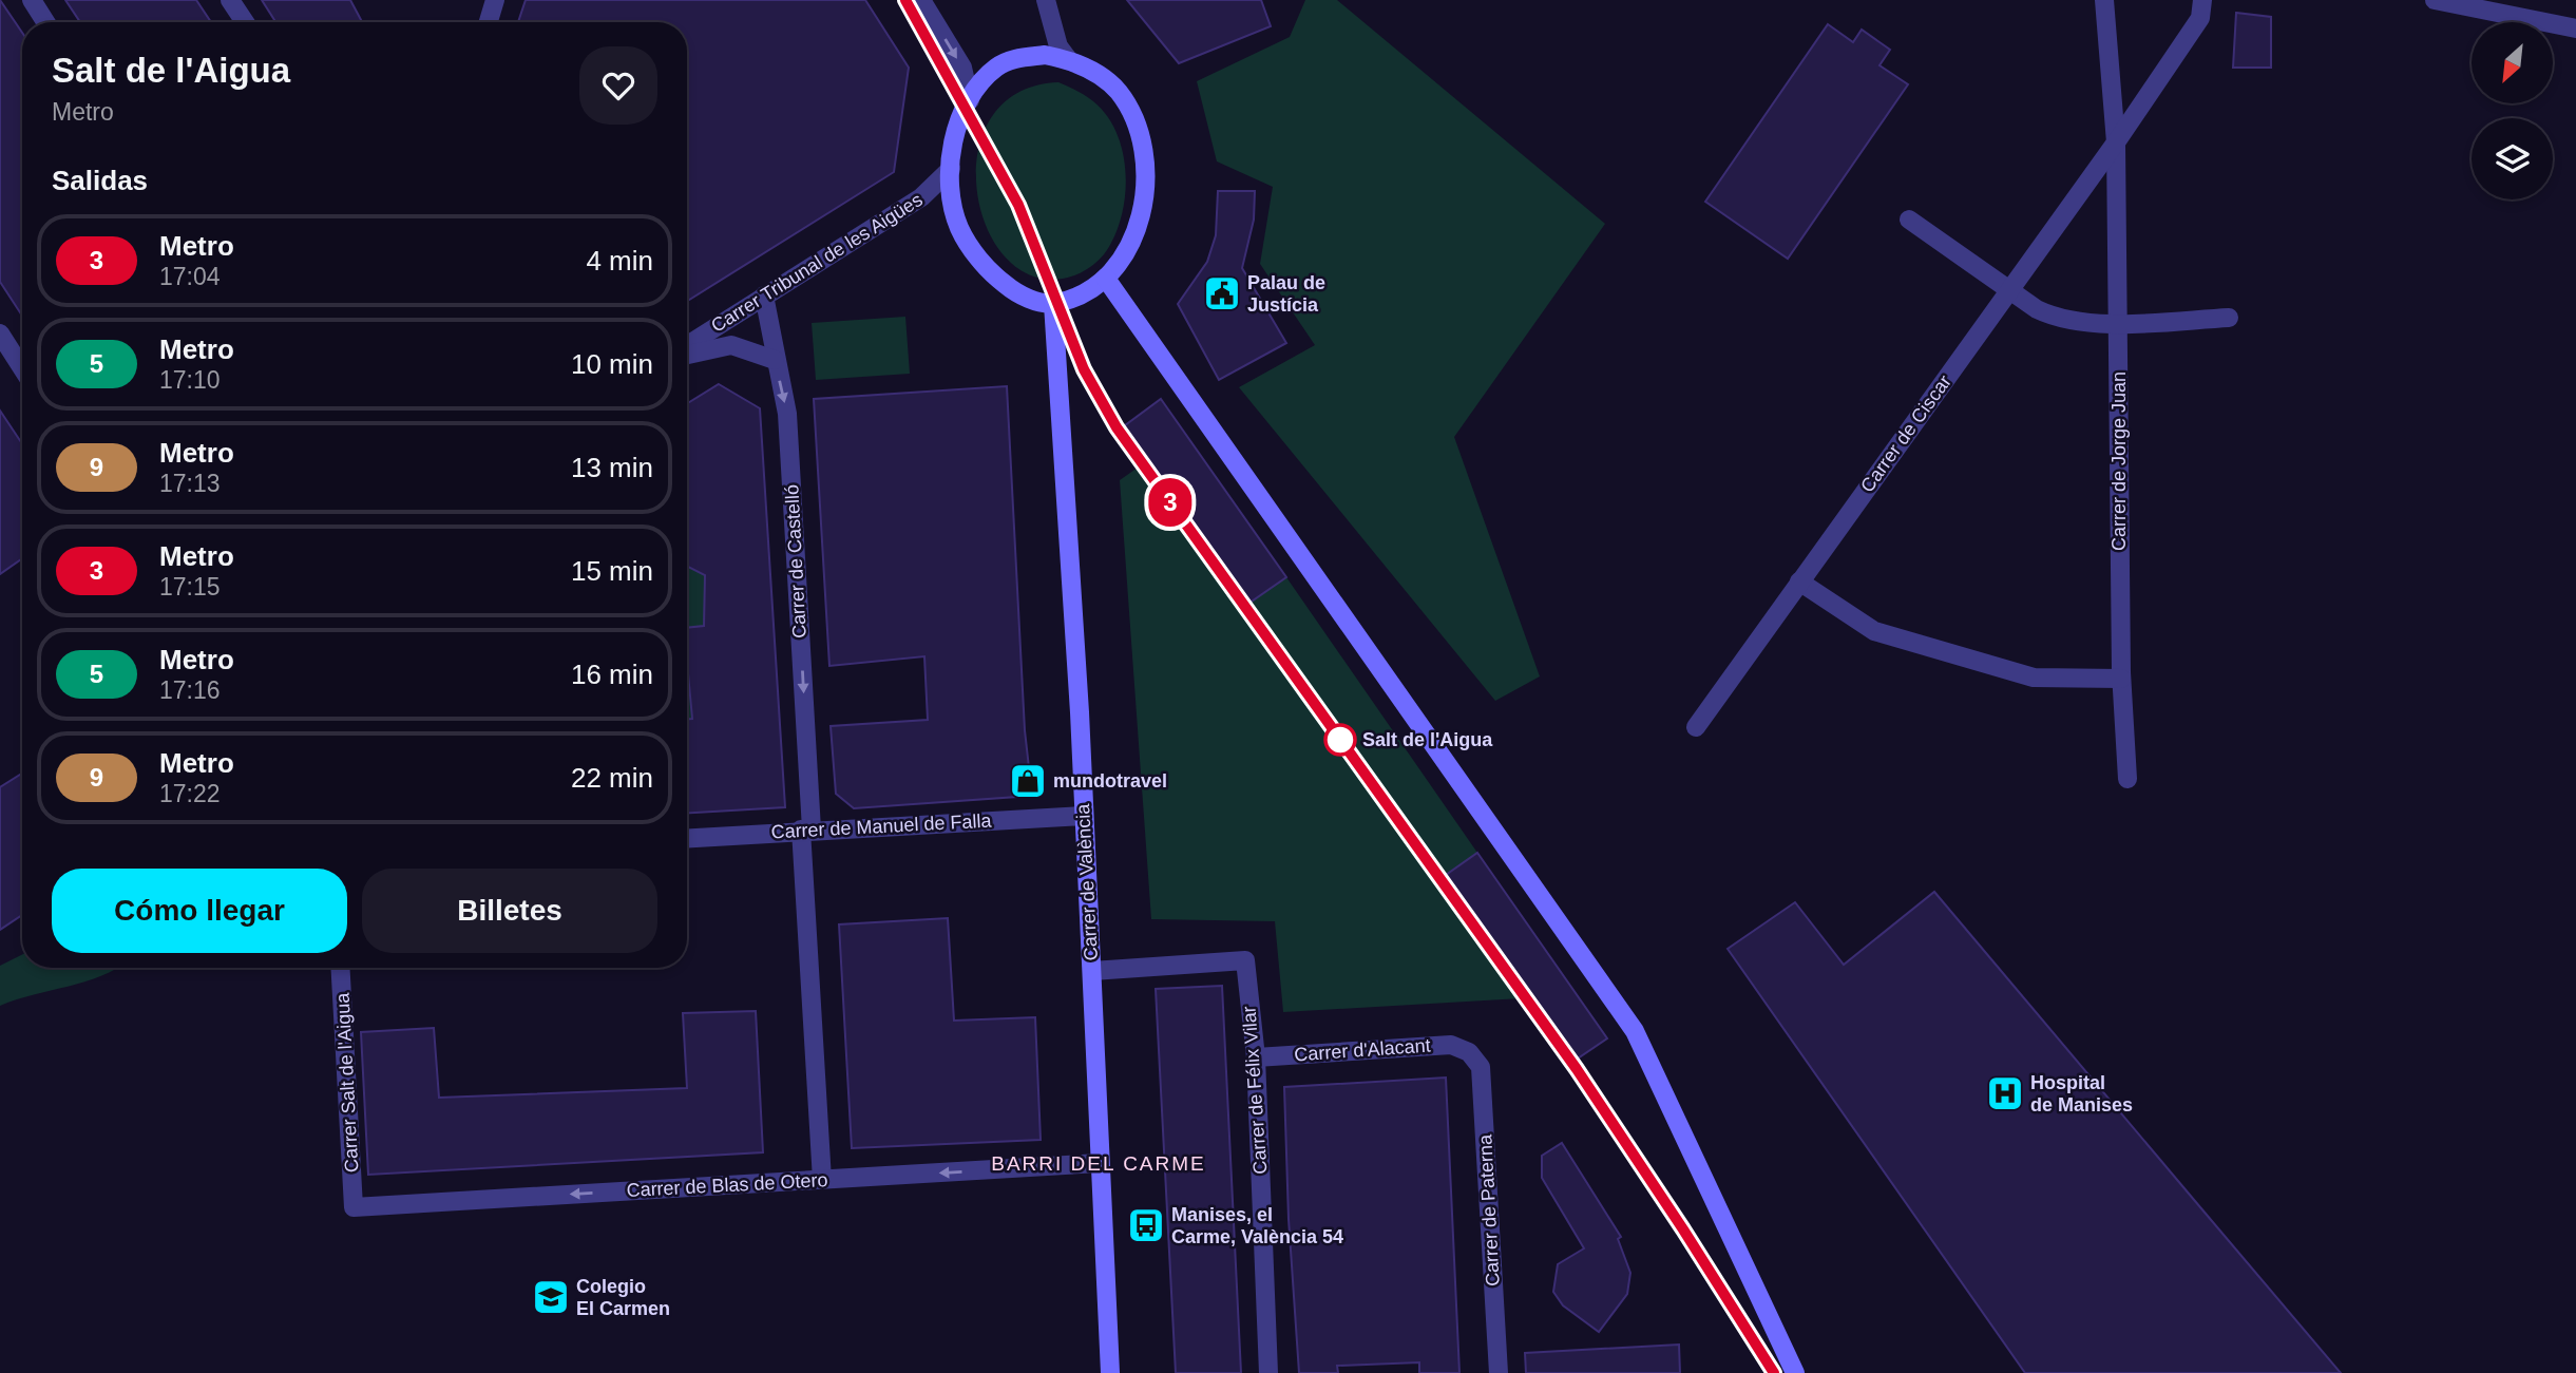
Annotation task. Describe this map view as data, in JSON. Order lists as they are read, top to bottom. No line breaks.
{"streets":{"main road":["Carrer de València"],"street":["Carrer Tribunal de les Aigües","Carrer de Ciscar","Carrer de Jorge Juan","Carrer de Castelló","Carrer de Manuel de Falla","Carrer d'Alacant","Carrer Salt de l'Aigua","Carrer de Félix Vilar","Carrer de Blas de Otero","Carrer de Paterna"]},"crossings":[["Carrer Tribunal de les Aigües","Carrer de Castelló"],["Carrer Tribunal de les Aigües","Carrer de València"],["Carrer de Ciscar","Carrer de Jorge Juan"],["Carrer de Castelló","Carrer de Manuel de Falla"],["Carrer de Castelló","Carrer de Blas de Otero"],["Carrer de Manuel de Falla","Carrer de València"],["Carrer de València","Carrer de Félix Vilar"],["Carrer de València","Carrer de Blas de Otero"],["Carrer d'Alacant","Carrer de Félix Vilar"],["Carrer d'Alacant","Carrer de Paterna"],["Carrer Salt de l'Aigua","Carrer de Blas de Otero"]],"one_way":["Carrer de Castelló","Carrer de Blas de Otero"],"districts":["BARRI DEL CARME"],"places":{"public building":["Palau de Justícia"],"other":["Salt de l'Aigua"],"shop":["mundotravel"],"hospital":["Hospital de Manises"],"bus stop":["Manises, el Carme, València 54"],"school or university":["Colegio El Carmen"]},"lines":["metro line 3"],"north":"bottom left","page":{"on_map":"3","heading":[["Salt de l'Aigua","Metro"],"Salidas"],"list":[{"mark":"3","name":"Metro","note":"17:04","value":"4 min"},{"mark":"5","name":"Metro","note":"17:10","value":"10 min"},{"mark":"9","name":"Metro","note":"17:13","value":"13 min"},{"mark":"3","name":"Metro","note":"17:15","value":"15 min"},{"mark":"5","name":"Metro","note":"17:16","value":"16 min"},{"mark":"9","name":"Metro","note":"17:22","value":"22 min"}],"buttons":["Cómo llegar","Billetes"]}}
